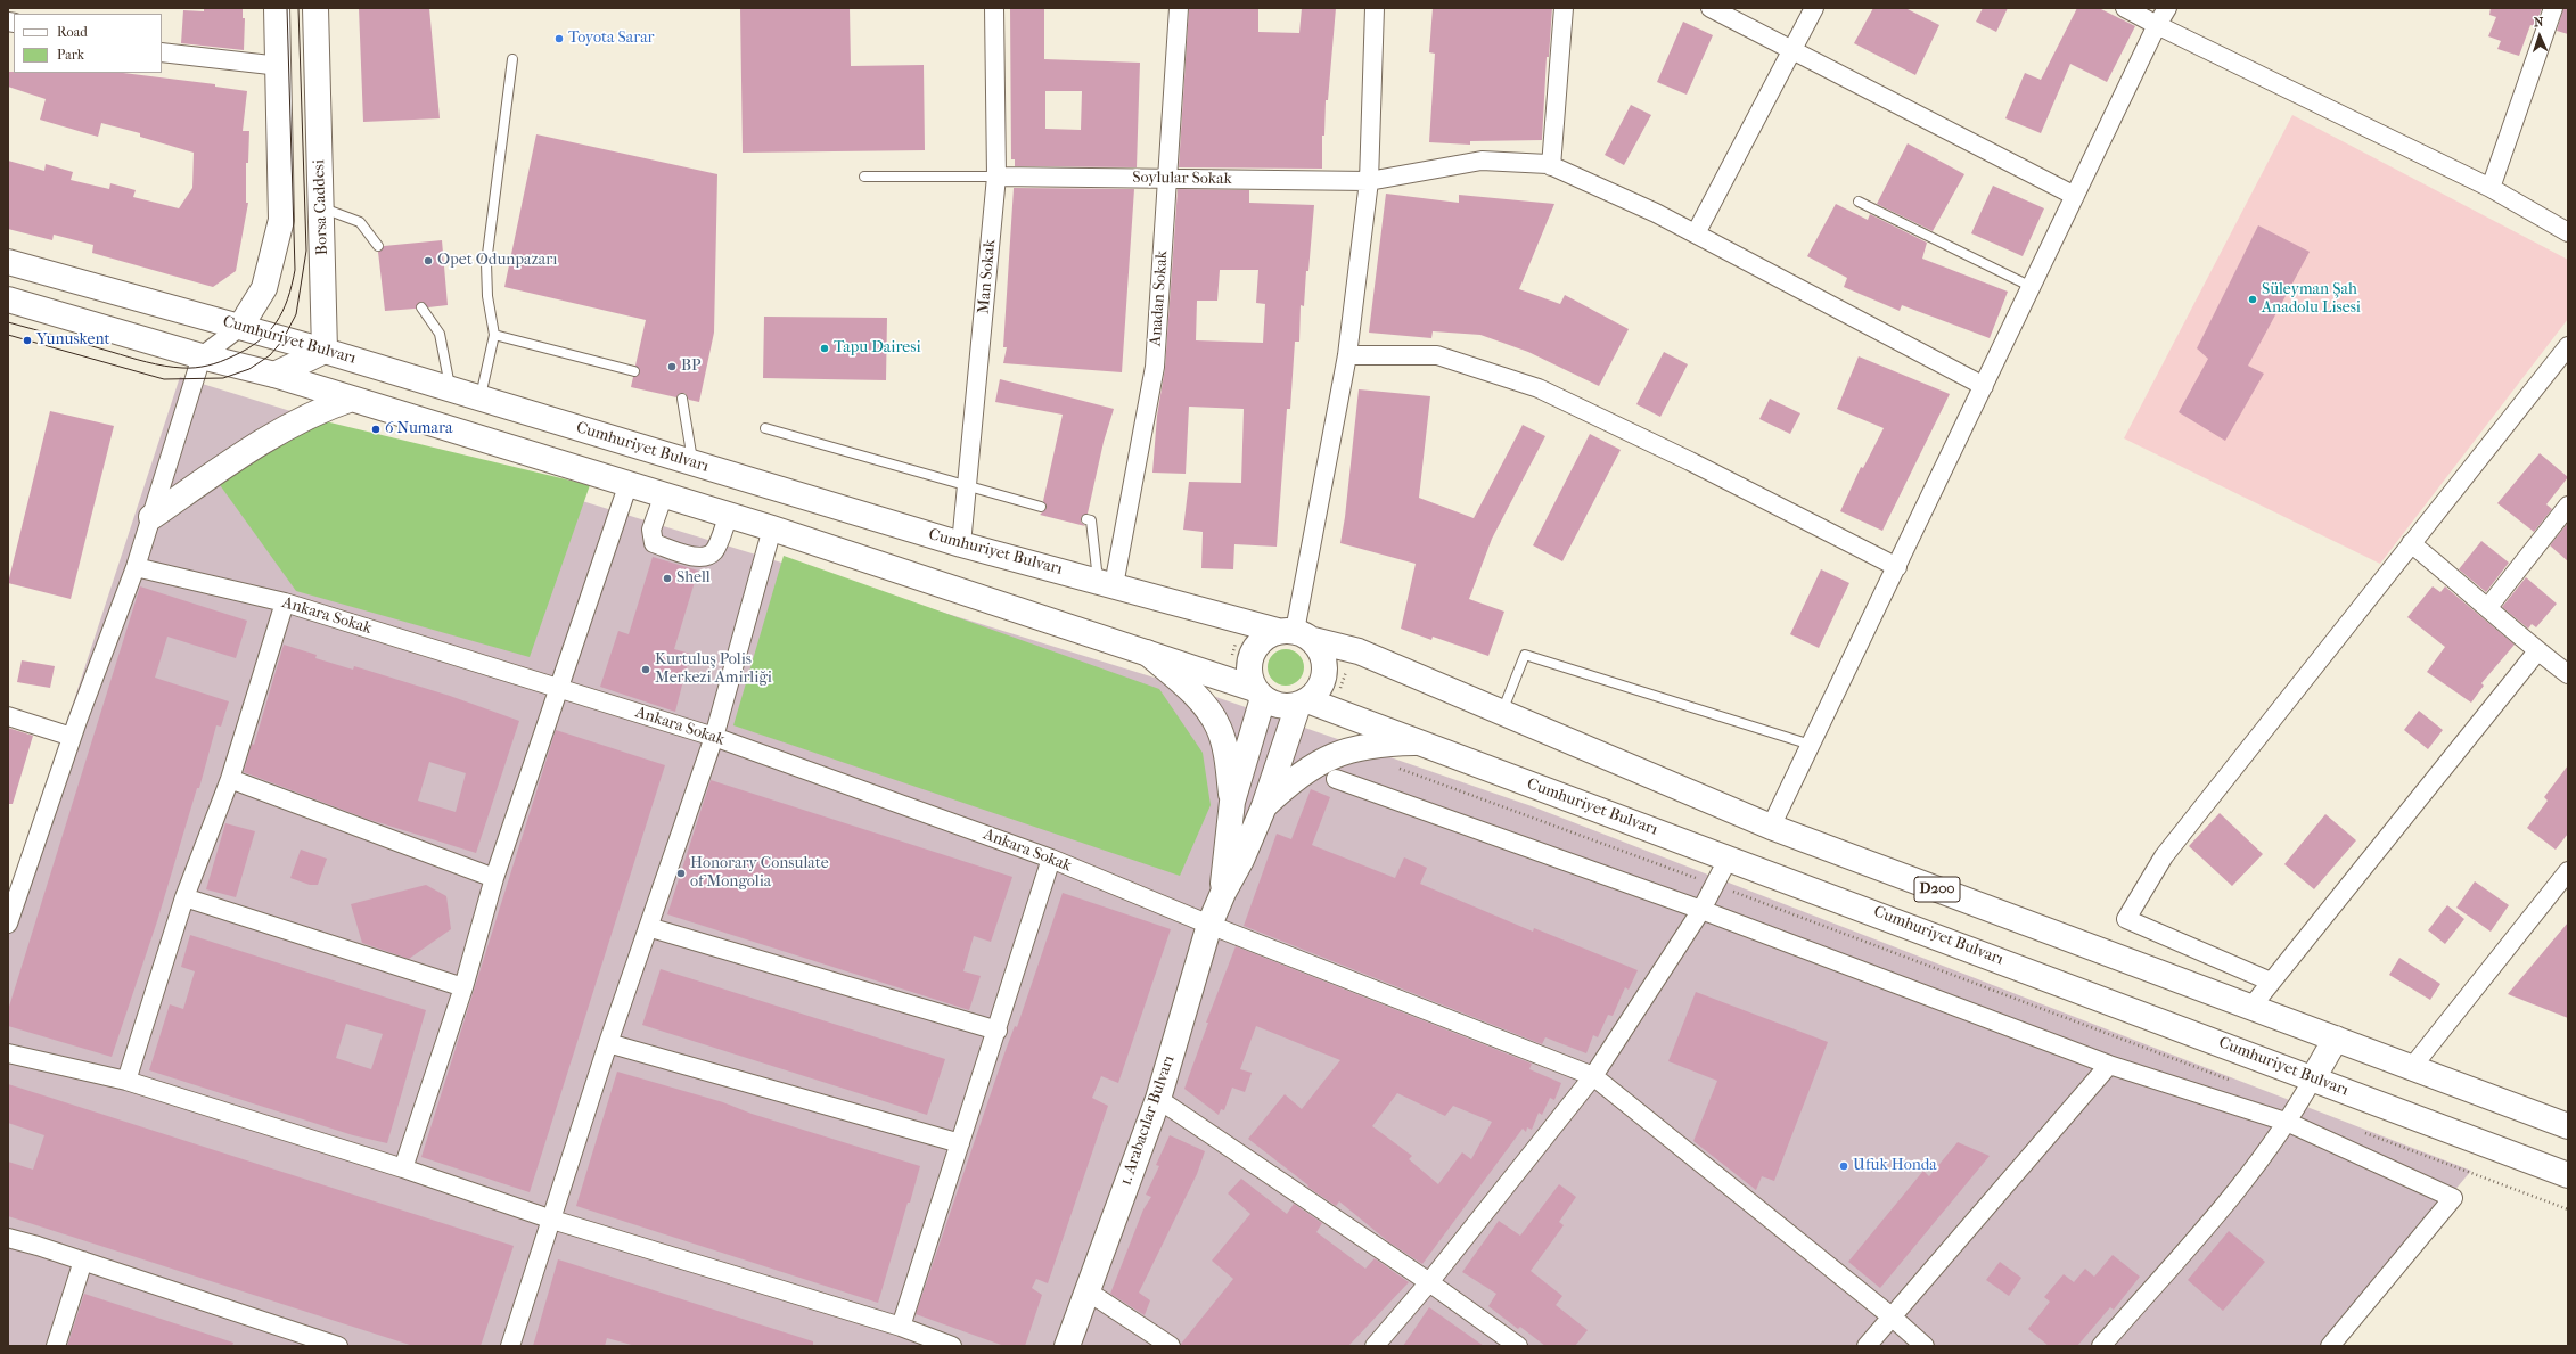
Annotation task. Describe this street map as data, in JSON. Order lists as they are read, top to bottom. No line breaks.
{"streets":{"main road":["Borsa Caddesi","Cumhuriyet Bulvarı","D200","1. Arabacılar Bulvarı"],"street":["Soylular Sokak","Man Sokak","Anadan Sokak","Ankara Sokak"]},"crossings":[["Soylular Sokak","Man Sokak"],["Soylular Sokak","Anadan Sokak"],["Borsa Caddesi","Cumhuriyet Bulvarı"],["Man Sokak","Cumhuriyet Bulvarı"],["Anadan Sokak","Cumhuriyet Bulvarı"],["Cumhuriyet Bulvarı","1. Arabacılar Bulvarı"],["Ankara Sokak","1. Arabacılar Bulvarı"]],"places":["Toyota Sarar","Opet Odunpazarı","Süleyman Şah Anadolu Lisesi","Yunuskent","Tapu Dairesi","BP","6 Numara","Shell","Kurtuluş Polis Merkezi Amirliği","Honorary Consulate of Mongolia","Ufuk Honda"],"legend":["Road","Park"],"north":"top"}
